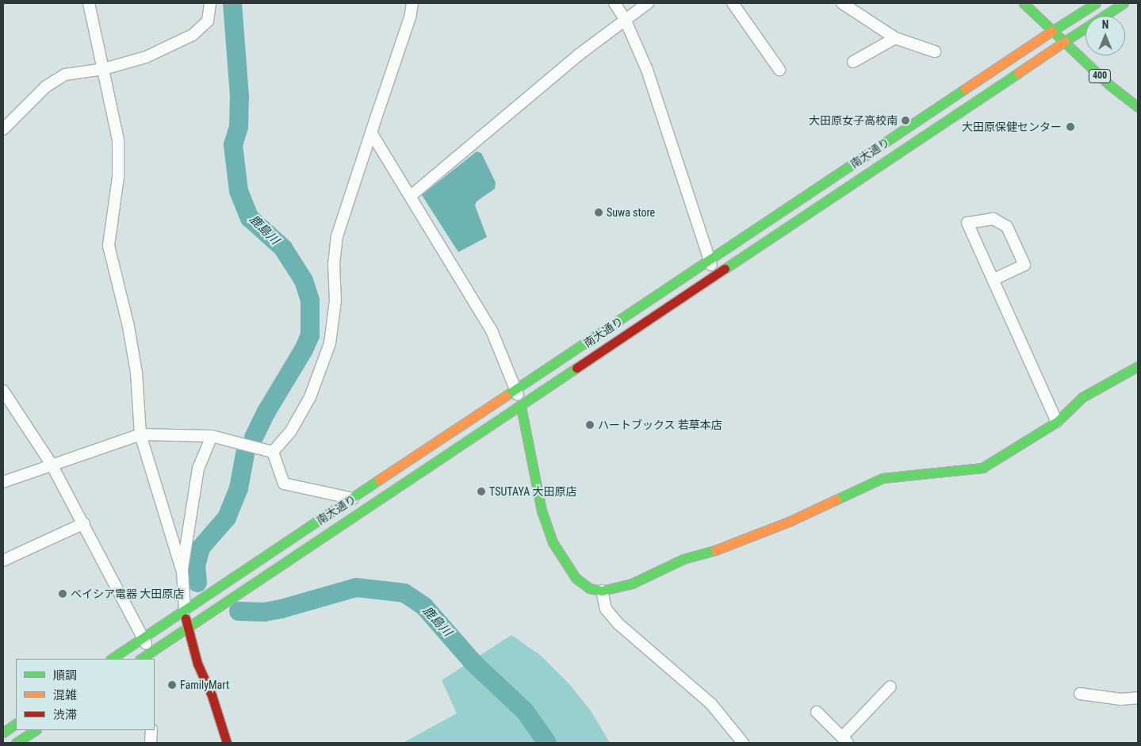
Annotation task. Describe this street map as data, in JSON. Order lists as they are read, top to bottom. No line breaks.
{"streets":{"main road":["400","南大通り"]},"crossings":[["400","南大通り"]],"water":["鹿島川"],"places":["大田原女子高校南","大田原保健センター","Suwa store","ハートブックス 若草本店","TSUTAYA 大田原店","ベイシア電器 大田原店","FamilyMart"],"legend":["順調","混雑","渋滞"],"north":"top"}
